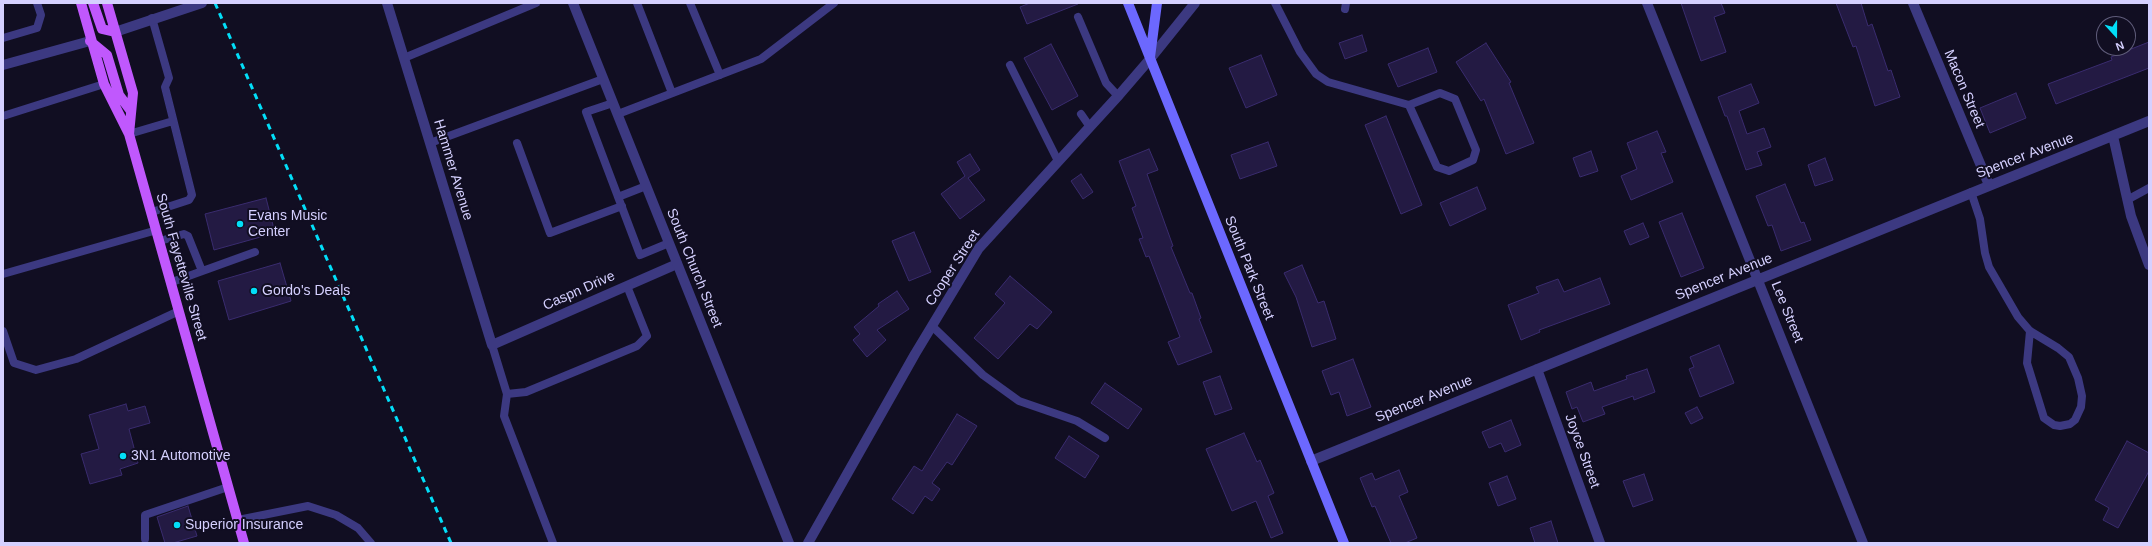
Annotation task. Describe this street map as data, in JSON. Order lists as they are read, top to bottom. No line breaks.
{"streets":{"main road":["South Fayetteville Street","South Park Street"],"street":["Macon Street","Spencer Avenue","Hammer Avenue","South Church Street","Cooper Street","Caspn Drive","Lee Street","Joyce Street"]},"crossings":[["Macon Street","Spencer Avenue"],["Spencer Avenue","South Park Street"],["Spencer Avenue","Lee Street"],["Spencer Avenue","Joyce Street"],["Hammer Avenue","Caspn Drive"],["South Church Street","Caspn Drive"],["Cooper Street","South Park Street"]],"places":["Evans Music Center","Gordo's Deals","3N1 Automotive","Superior Insurance"],"north":"bottom"}
